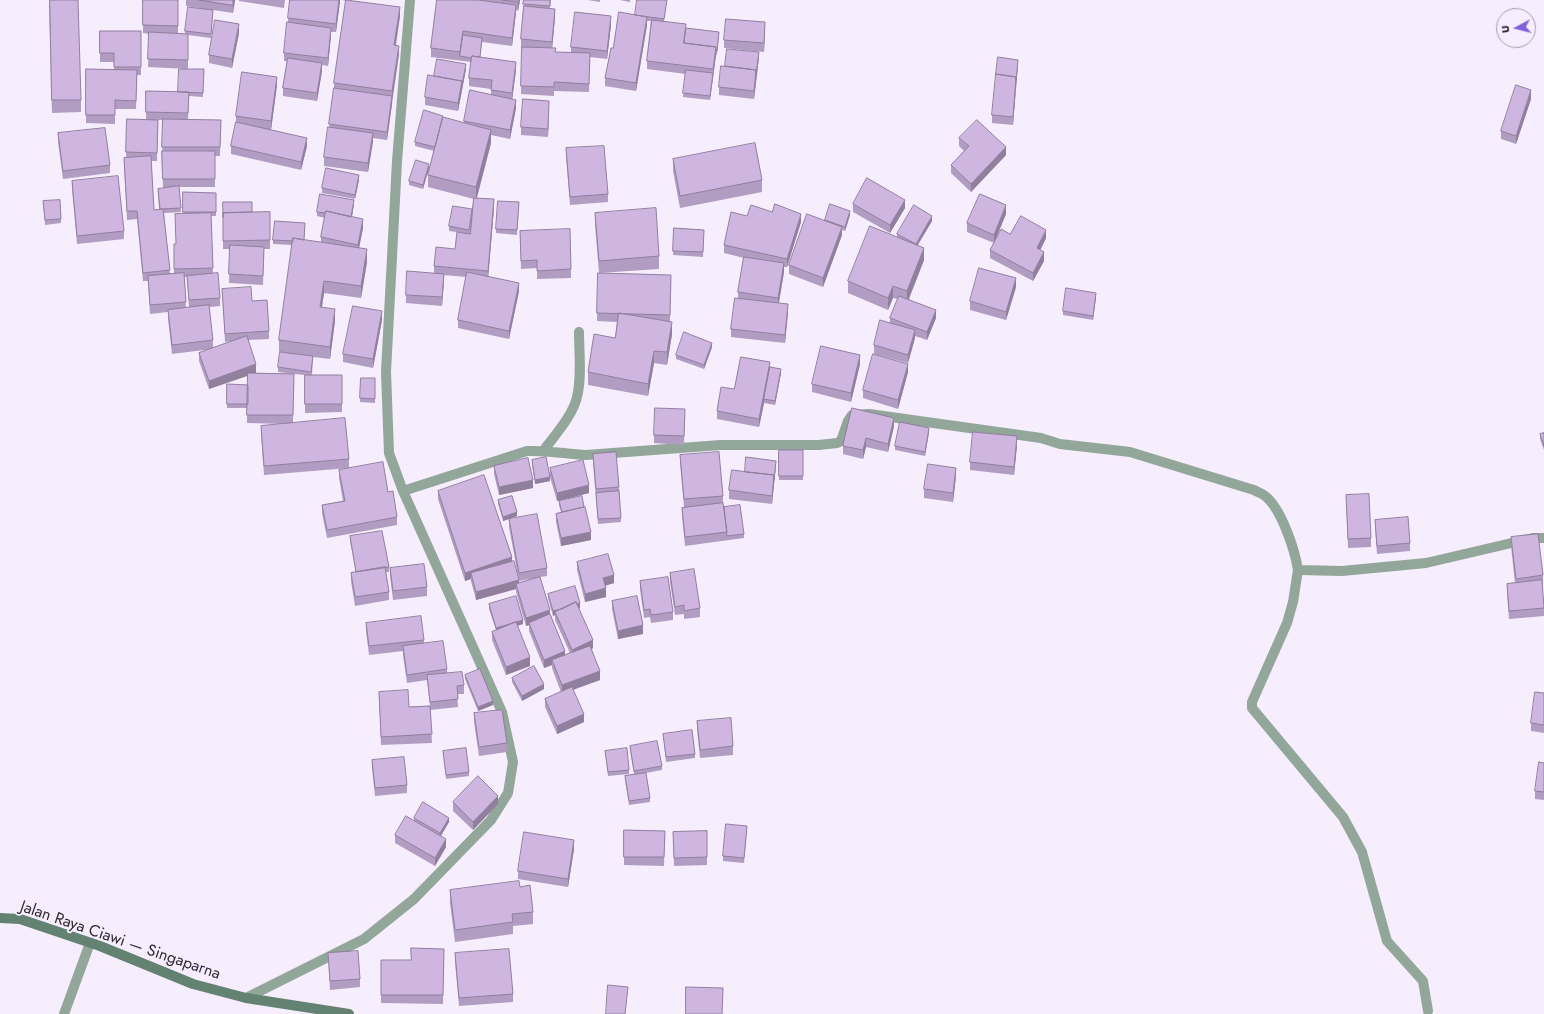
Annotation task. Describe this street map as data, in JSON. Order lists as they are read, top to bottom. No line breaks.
{"streets":{"main road":["Jalan Raya Ciawi — Singaparna"]},"north":"left"}
